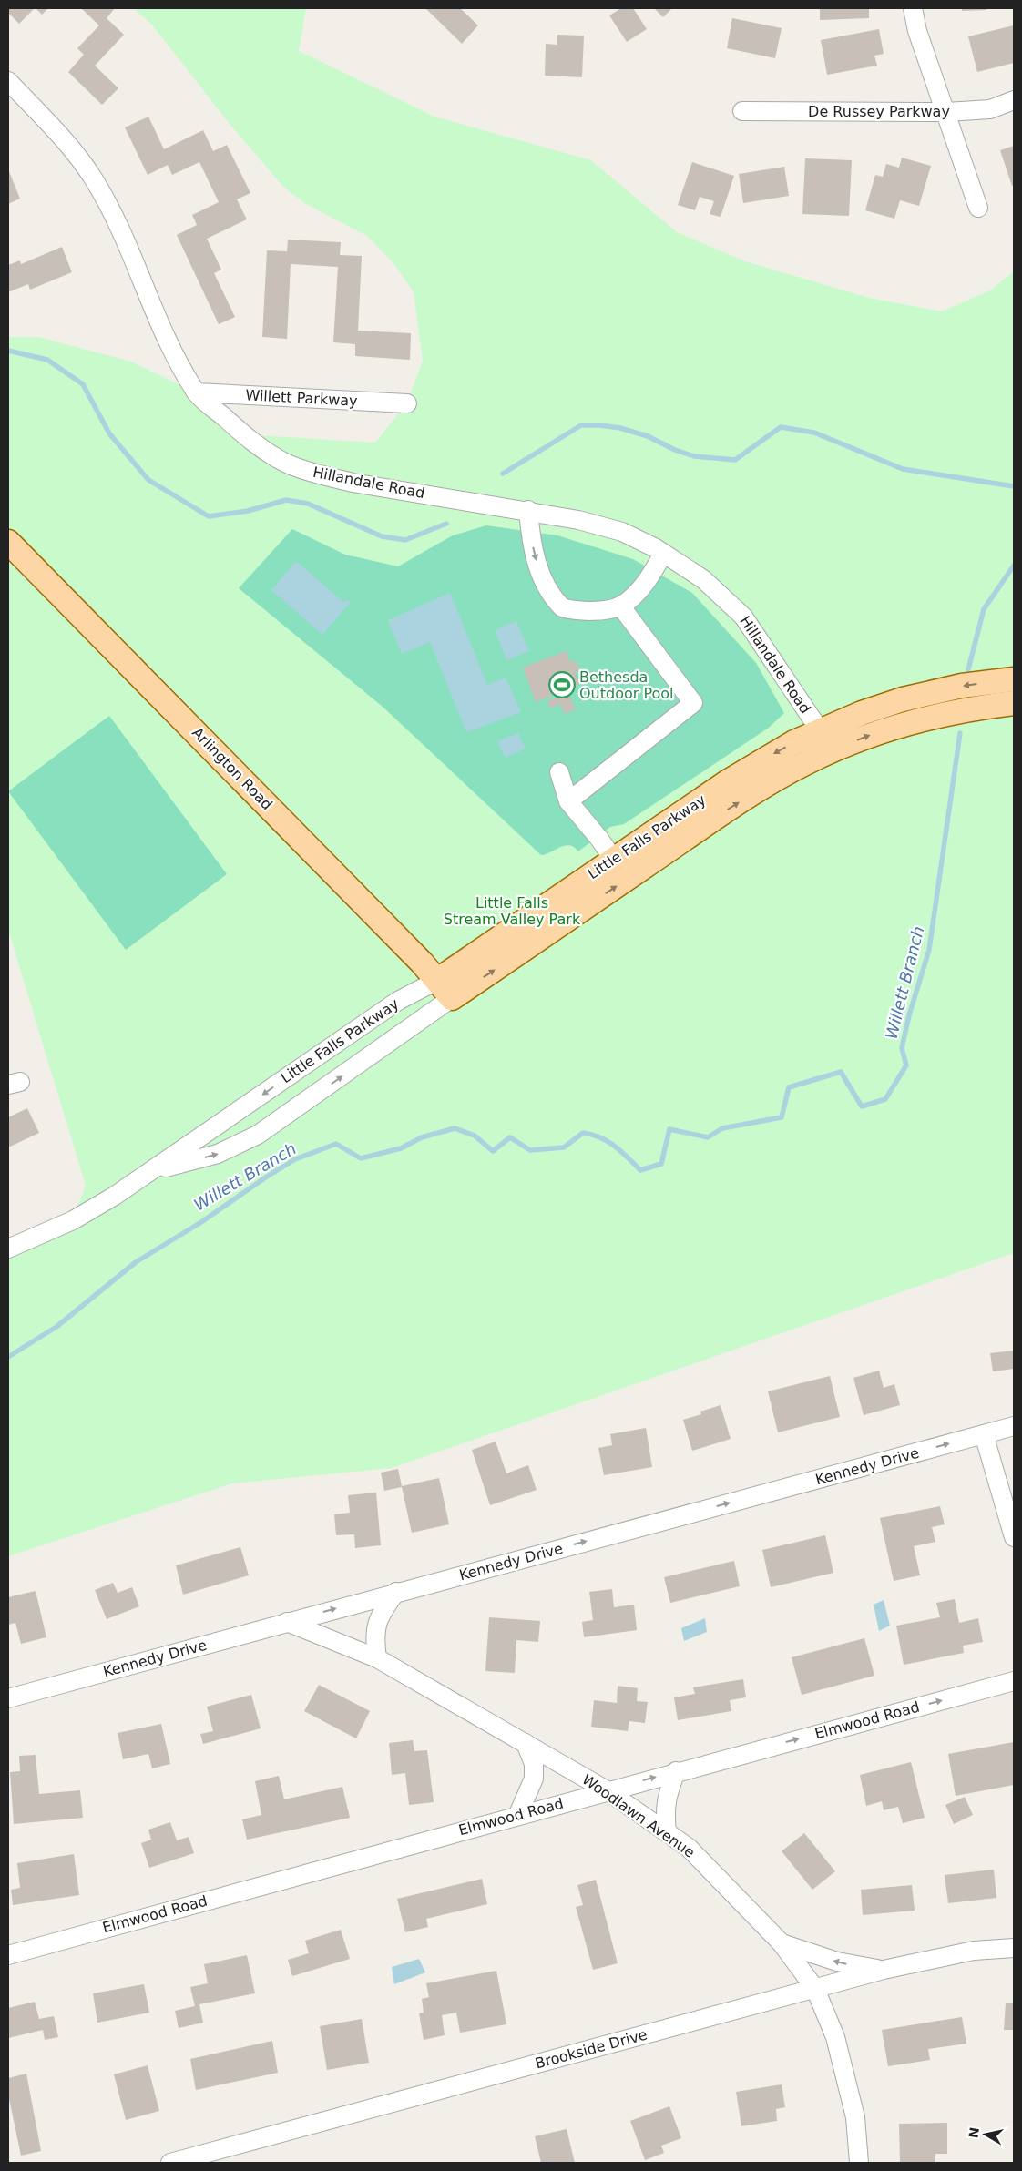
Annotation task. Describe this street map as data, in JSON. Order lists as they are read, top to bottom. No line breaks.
{"streets":{"main road":["Arlington Road","Little Falls Parkway"],"street":["De Russey Parkway","Willett Parkway","Hillandale Road","Kennedy Drive","Elmwood Road","Woodlawn Avenue","Brookside Drive"]},"crossings":[["Willett Parkway","Hillandale Road"],["Hillandale Road","Little Falls Parkway"],["Arlington Road","Little Falls Parkway"],["Kennedy Drive","Woodlawn Avenue"],["Elmwood Road","Woodlawn Avenue"],["Woodlawn Avenue","Brookside Drive"]],"one_way":["Kennedy Drive","Elmwood Road"],"water":["Willett Branch"],"parks":["Little Falls Stream Valley Park"],"places":{"sports":["Bethesda Outdoor Pool"]},"north":"left"}
